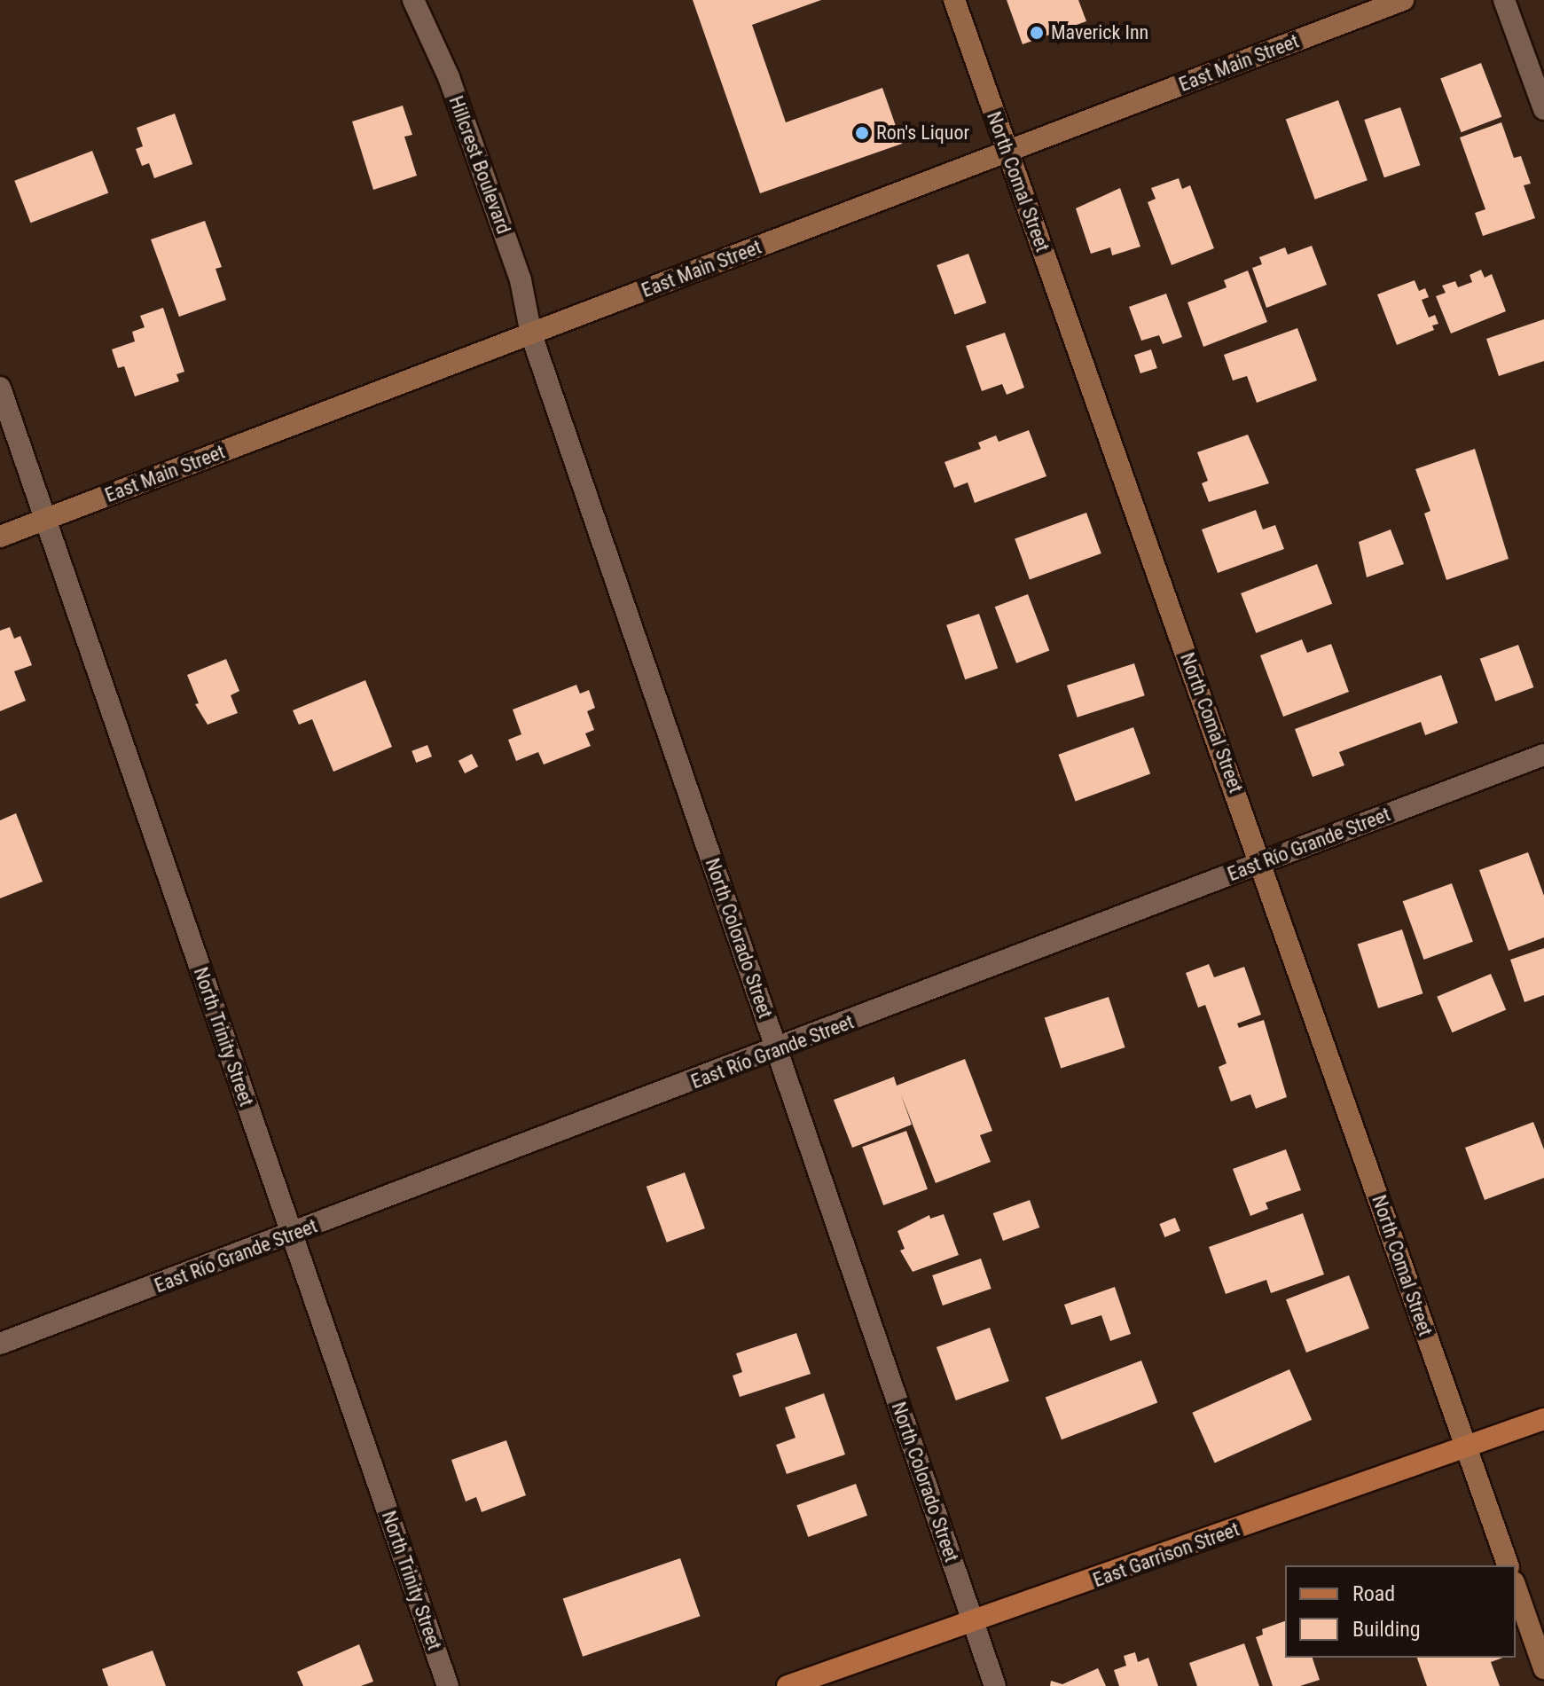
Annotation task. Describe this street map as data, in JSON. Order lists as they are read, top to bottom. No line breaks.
{"streets":{"main road":["East Garrison Street"],"street":["East Main Street","Hillcrest Boulevard","North Comal Street","East Río Grande Street","North Colorado Street","North Trinity Street"]},"crossings":[["East Main Street","Hillcrest Boulevard"],["East Main Street","North Comal Street"],["East Main Street","North Colorado Street"],["East Main Street","North Trinity Street"],["Hillcrest Boulevard","North Colorado Street"],["North Comal Street","East Río Grande Street"],["North Comal Street","East Garrison Street"],["East Río Grande Street","North Colorado Street"],["East Río Grande Street","North Trinity Street"],["North Colorado Street","East Garrison Street"]],"places":["Maverick Inn","Ron's Liquor"],"legend":["Road","Building"]}
